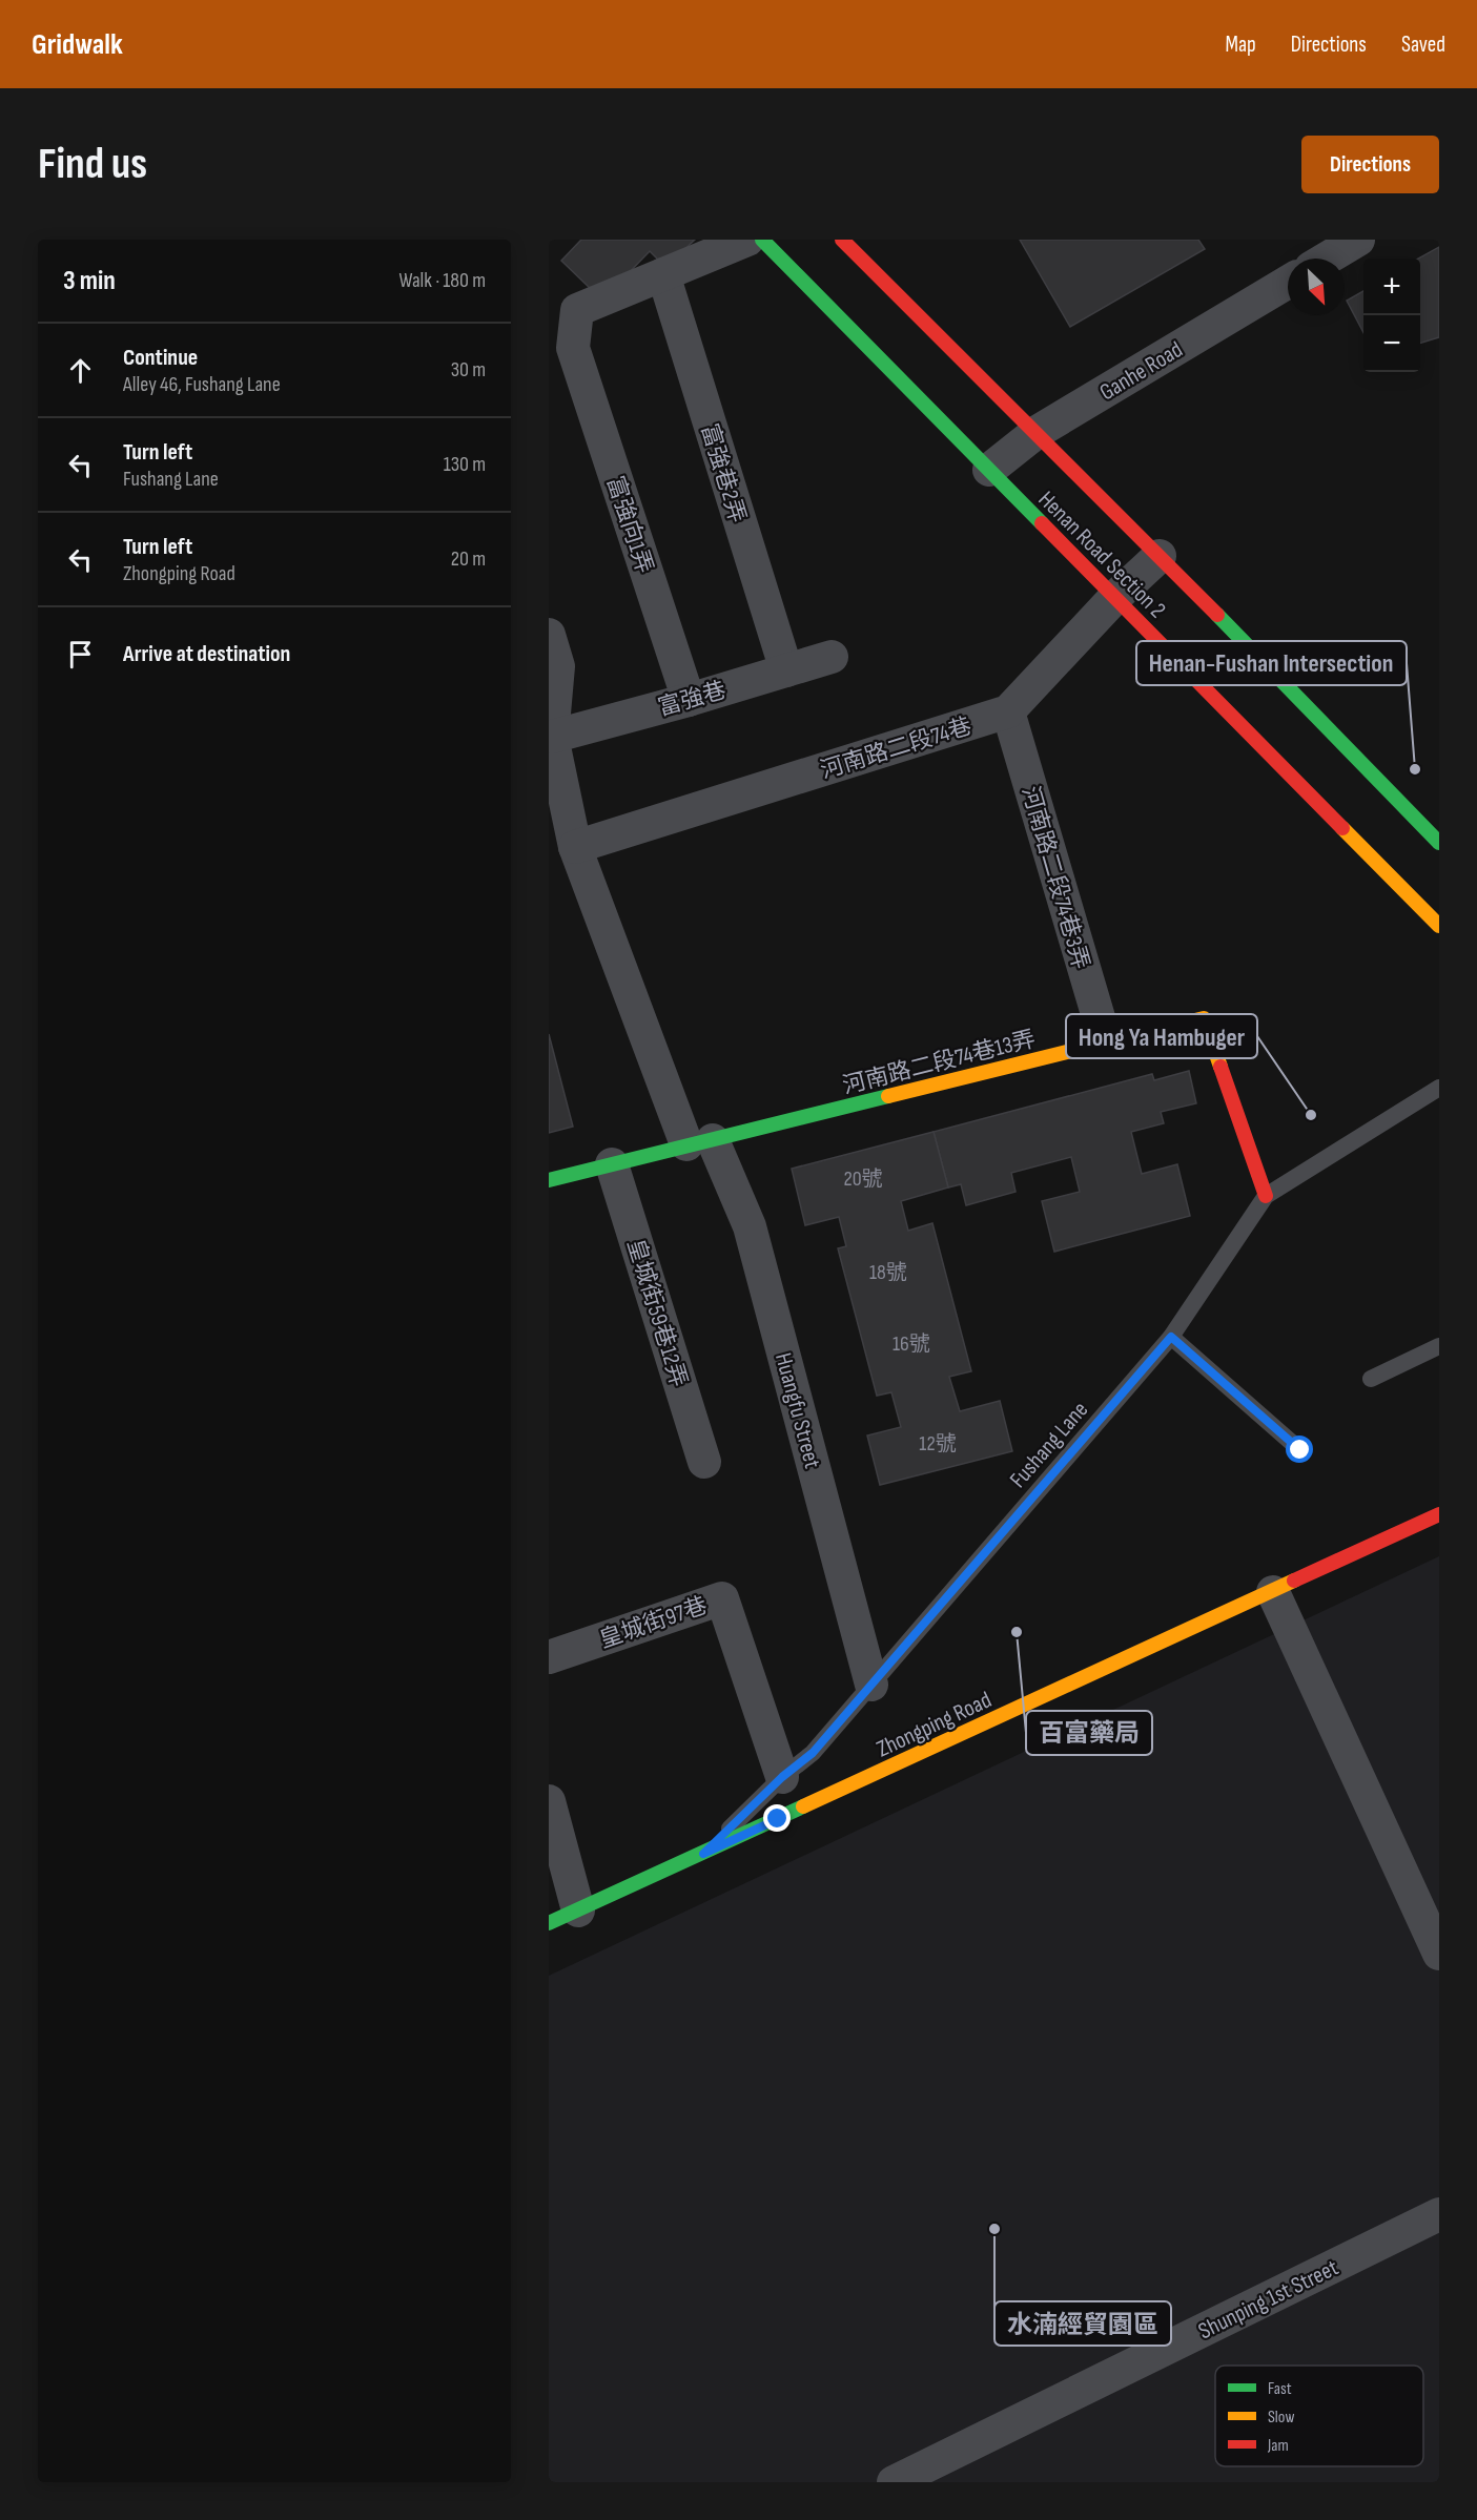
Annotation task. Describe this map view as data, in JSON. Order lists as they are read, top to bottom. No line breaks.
{"streets":{"street":["Ganhe Road","富強巷2弄","富強向1弄","Henan Road Section 2","富強巷","河南路二段74巷","河南路二段74巷3弄","河南路二段74巷13弄","皇城街59巷12弄","Huangfu Street","皇城街97巷","Zhongping Road","Shunping 1st Street"],"lane":["Fushang Lane"]},"crossings":[["Ganhe Road","Henan Road Section 2"],["富強巷2弄","富強向1弄"],["富強巷2弄","富強巷"],["富強向1弄","富強巷"],["Henan Road Section 2","河南路二段74巷"],["富強巷","Huangfu Street"],["河南路二段74巷","河南路二段74巷3弄"],["河南路二段74巷","Huangfu Street"],["河南路二段74巷3弄","河南路二段74巷13弄"],["河南路二段74巷13弄","皇城街59巷12弄"],["河南路二段74巷13弄","Huangfu Street"],["河南路二段74巷13弄","Fushang Lane"],["Huangfu Street","Fushang Lane"],["Fushang Lane","皇城街97巷"],["Fushang Lane","Zhongping Road"]],"places":["Henan-Fushan Intersection","Hong Ya Hambuger","百富藥局","水湳經貿園區"],"house_numbers":["20號","18號","16號","12號"],"legend":["Fast","Slow","Jam"],"north":"bottom right","page":{"header":"Gridwalk","nav":["Map","Directions","Saved"],"buttons":"Directions","title":"Find us","heading":["3 min","Walk · 180 m"],"map_buttons":["+","−"],"list":[["Continue","Alley 46, Fushang Lane","30 m"],["Turn left","Fushang Lane","130 m"],["Turn left","Zhongping Road","20 m"],"Arrive at destination"]}}
